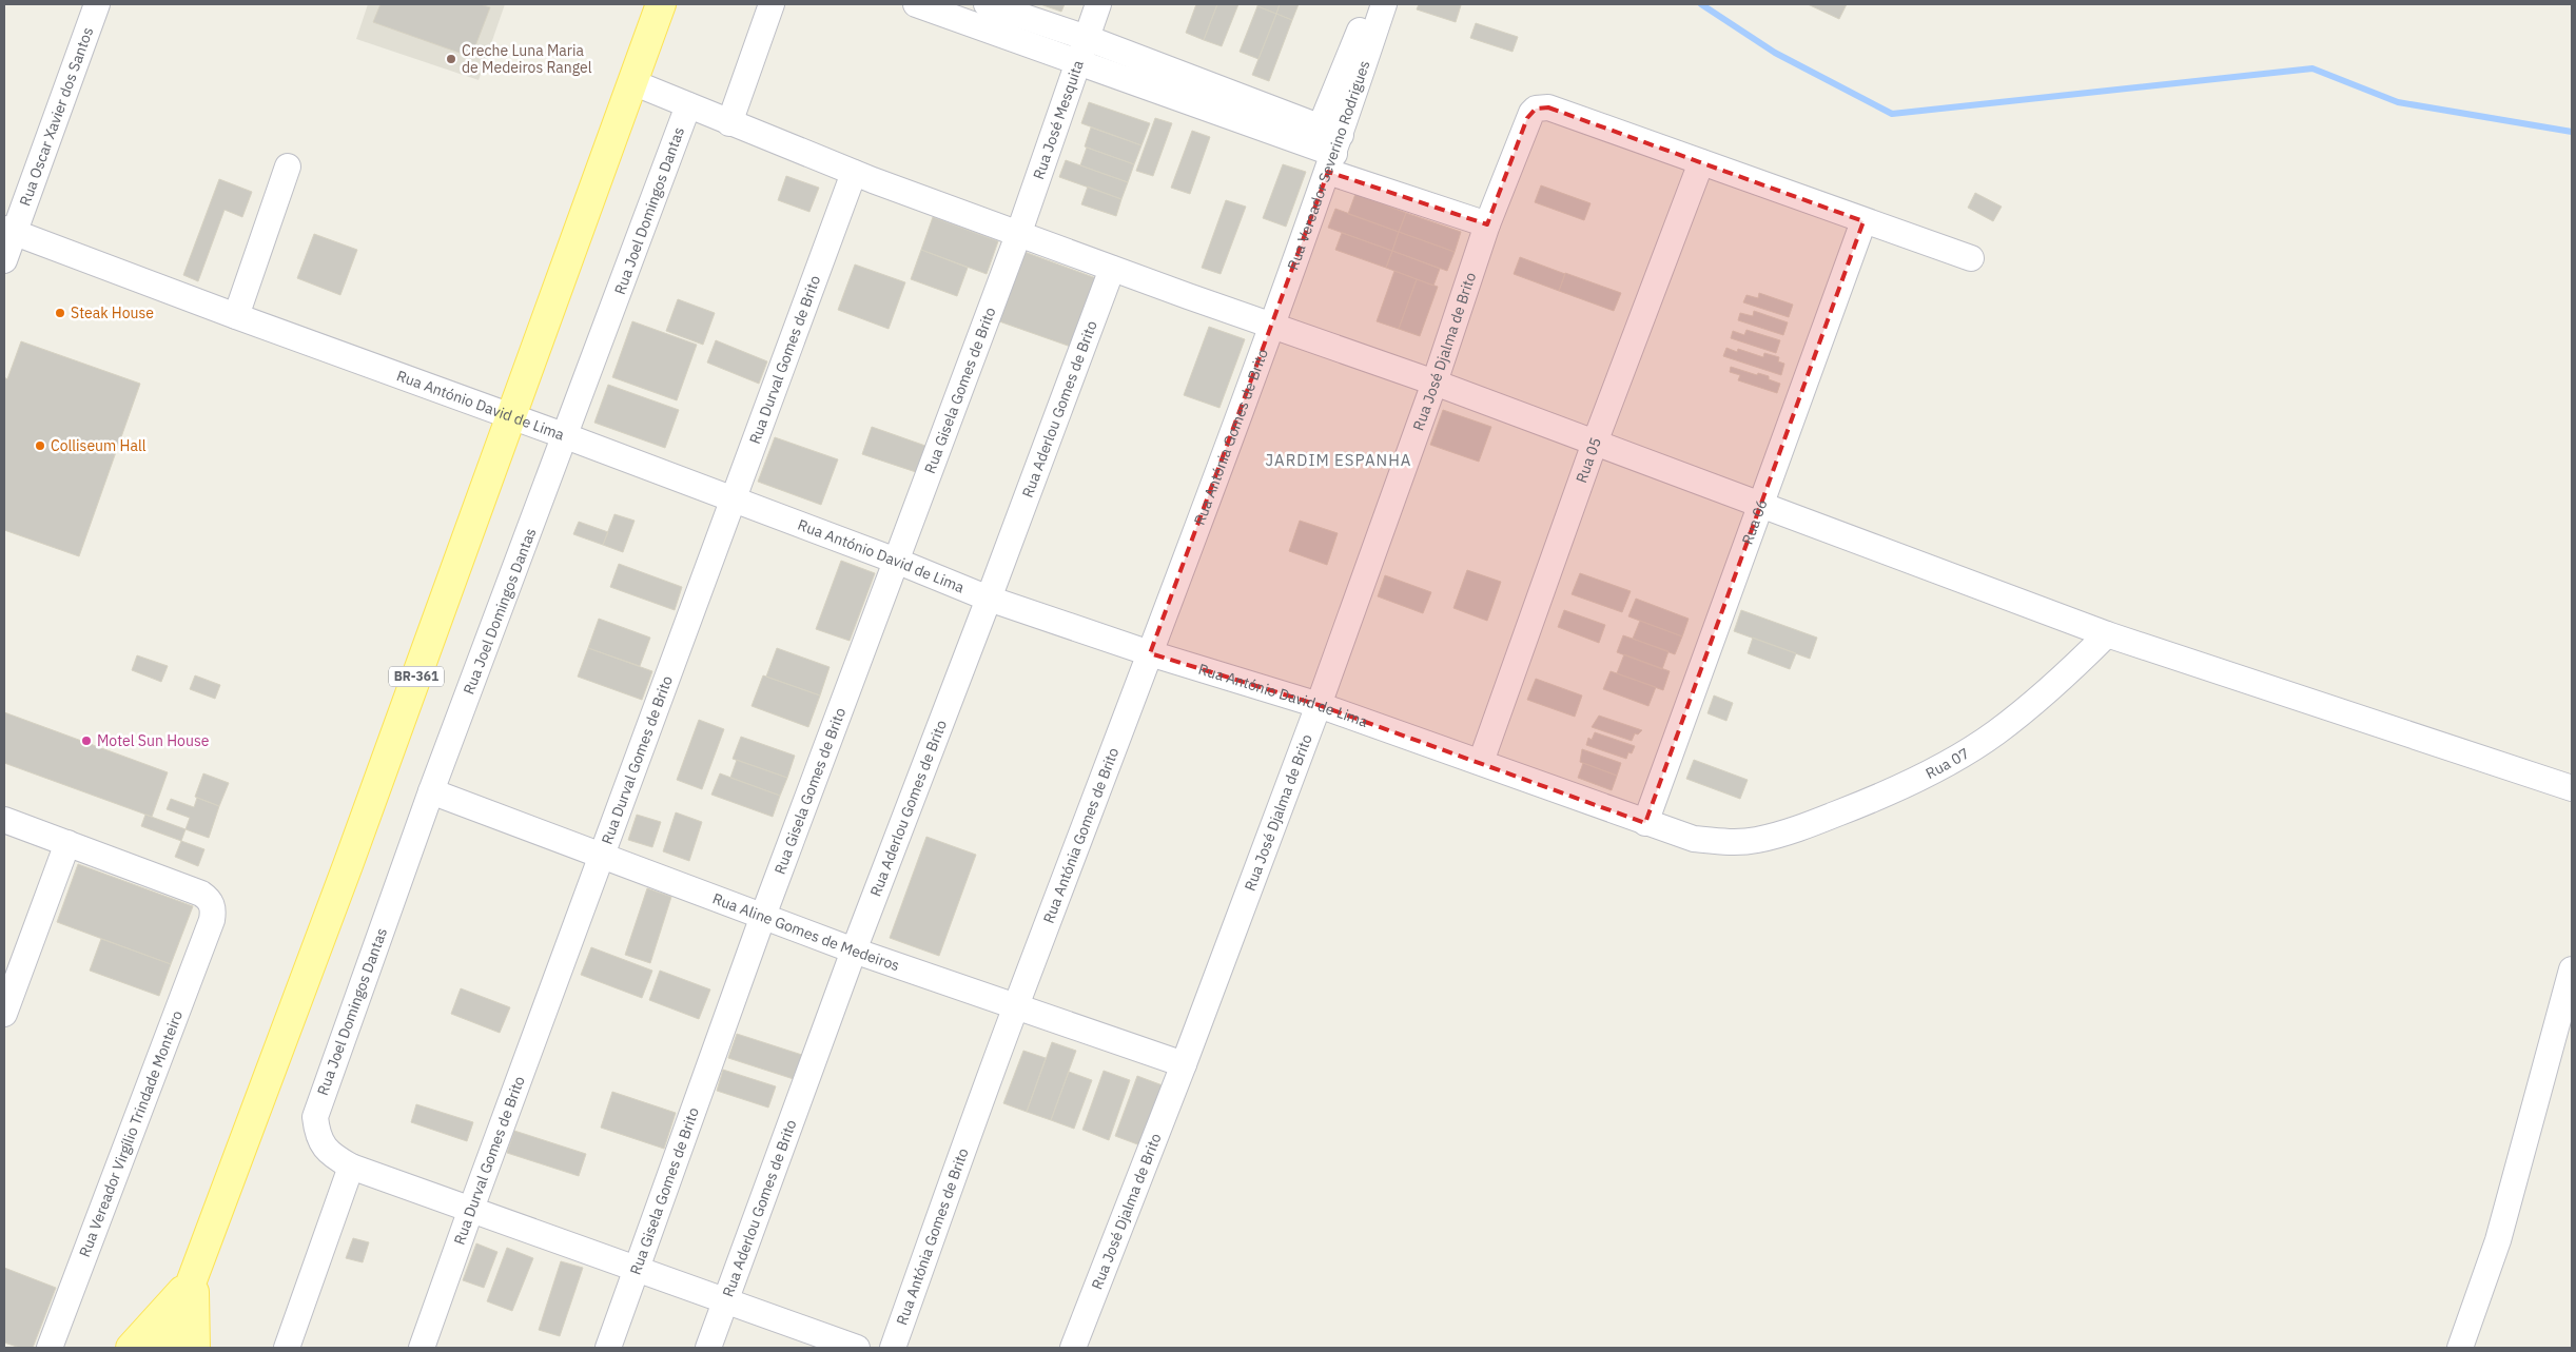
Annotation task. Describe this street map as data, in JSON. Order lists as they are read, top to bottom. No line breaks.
{"streets":{"main road":["BR-361"],"street":["Rua Oscar Xavier dos Santos","Rua José Mesquita","Rua Vereador Severino Rodrigues","Rua Joel Domingos Dantas","Rua José Djalma de Brito","Rua Durval Gomes de Brito","Rua Gisela Gomes de Brito","Rua António David de Lima","Rua Aderlou Gomes de Brito","Rua Antónia Gomes de Brito","Rua 05","Rua 06","Rua 07","Rua Aline Gomes de Medeiros","Rua Vereador Virgílio Trindade Monteiro"]},"crossings":[["Rua Oscar Xavier dos Santos","Rua António David de Lima"],["Rua José Mesquita","Rua Gisela Gomes de Brito"],["Rua Vereador Severino Rodrigues","Rua Antónia Gomes de Brito"],["Rua Joel Domingos Dantas","Rua António David de Lima"],["Rua Joel Domingos Dantas","Rua Aline Gomes de Medeiros"],["Rua José Djalma de Brito","Rua António David de Lima"],["Rua José Djalma de Brito","Rua 05"],["Rua José Djalma de Brito","Rua Aline Gomes de Medeiros"],["Rua Durval Gomes de Brito","Rua António David de Lima"],["Rua Durval Gomes de Brito","Rua Aline Gomes de Medeiros"],["Rua Gisela Gomes de Brito","Rua António David de Lima"],["Rua Gisela Gomes de Brito","Rua Aline Gomes de Medeiros"],["Rua António David de Lima","Rua Aderlou Gomes de Brito"],["Rua António David de Lima","Rua Antónia Gomes de Brito"],["Rua António David de Lima","Rua 05"],["Rua António David de Lima","Rua 06"],["Rua António David de Lima","BR-361"],["Rua António David de Lima","Rua 07"],["Rua Aderlou Gomes de Brito","Rua Aline Gomes de Medeiros"],["Rua Antónia Gomes de Brito","Rua Aline Gomes de Medeiros"]],"districts":["JARDIM ESPANHA"],"places":["Creche Luna Maria de Medeiros Rangel","Steak House","Colliseum Hall","Motel Sun House"]}
